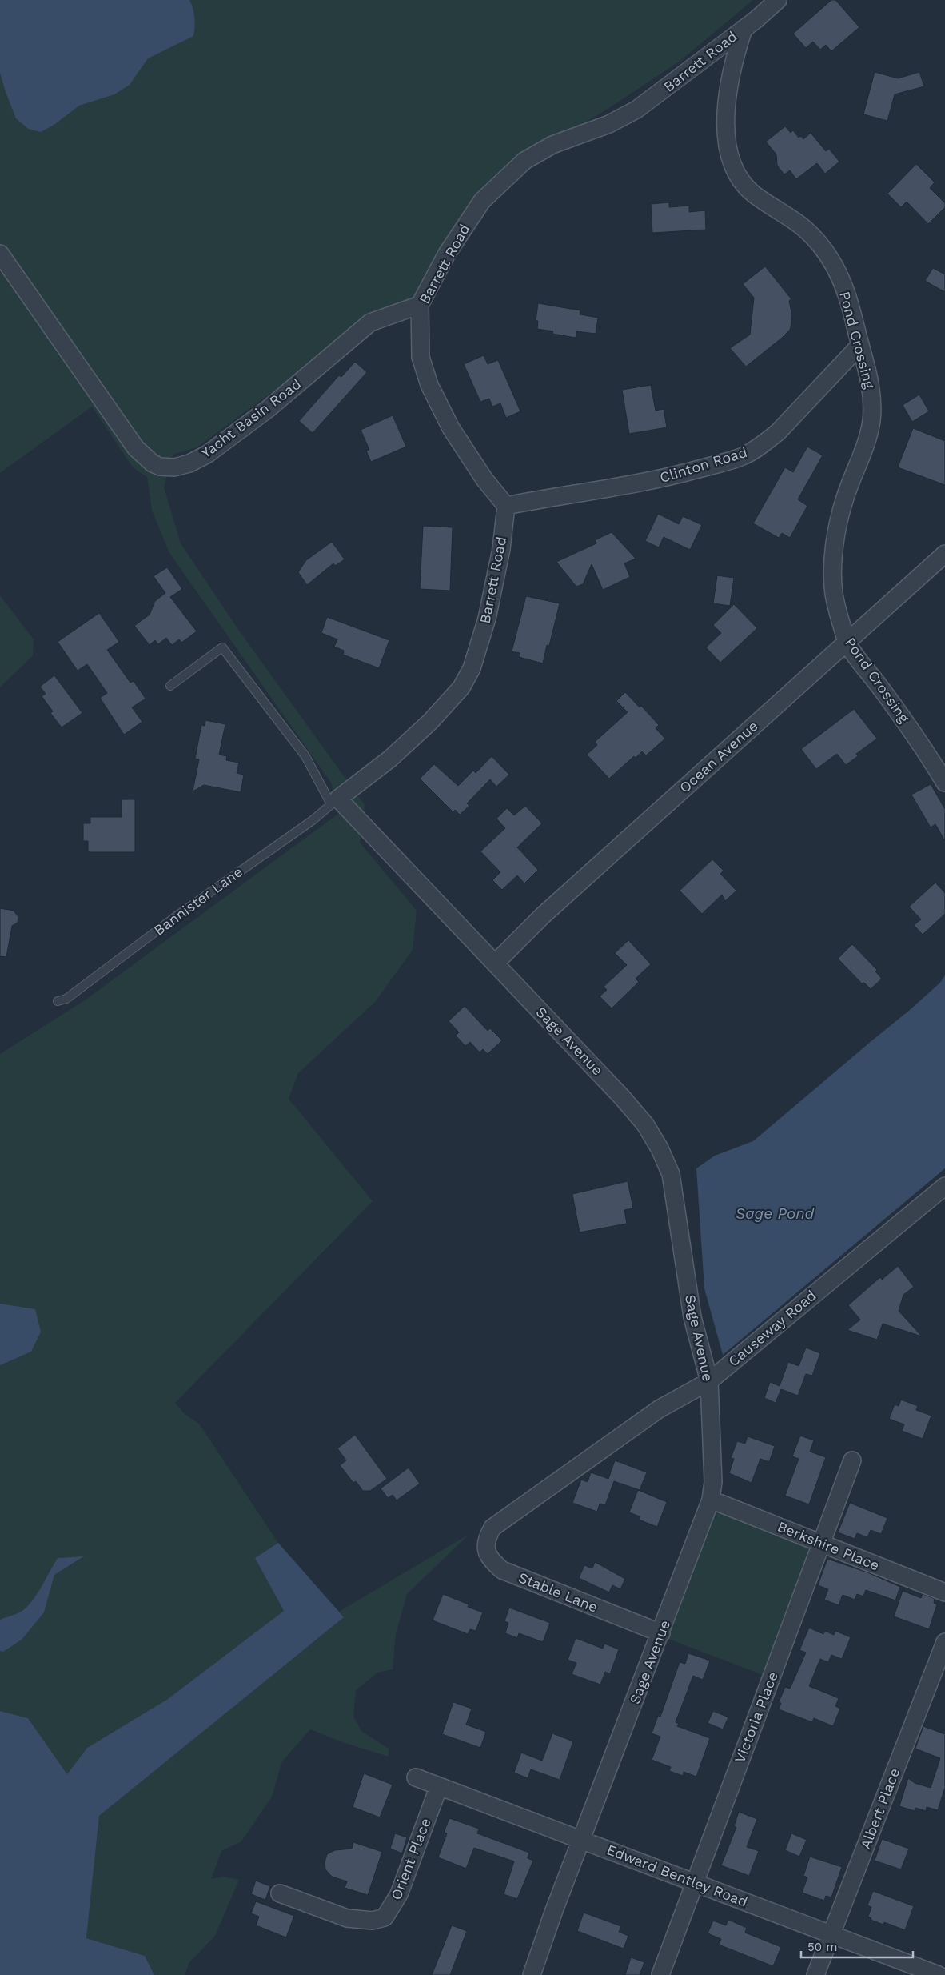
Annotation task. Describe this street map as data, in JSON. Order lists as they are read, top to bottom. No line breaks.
{"streets":{"street":["Barrett Road","Pond Crossing","Yacht Basin Road","Clinton Road","Ocean Avenue","Sage Avenue","Causeway Road","Berkshire Place","Stable Lane","Victoria Place","Albert Place","Orient Place","Edward Bentley Road"],"lane":["Bannister Lane"]},"crossings":[["Barrett Road","Pond Crossing"],["Barrett Road","Yacht Basin Road"],["Barrett Road","Clinton Road"],["Barrett Road","Bannister Lane"],["Barrett Road","Sage Avenue"],["Pond Crossing","Clinton Road"],["Pond Crossing","Ocean Avenue"],["Ocean Avenue","Sage Avenue"],["Bannister Lane","Sage Avenue"],["Sage Avenue","Causeway Road"],["Sage Avenue","Berkshire Place"],["Sage Avenue","Stable Lane"],["Sage Avenue","Edward Bentley Road"],["Causeway Road","Stable Lane"],["Berkshire Place","Victoria Place"],["Victoria Place","Edward Bentley Road"],["Albert Place","Edward Bentley Road"],["Orient Place","Edward Bentley Road"]],"water":["Sage Pond"],"scale_bar":"50 m"}
